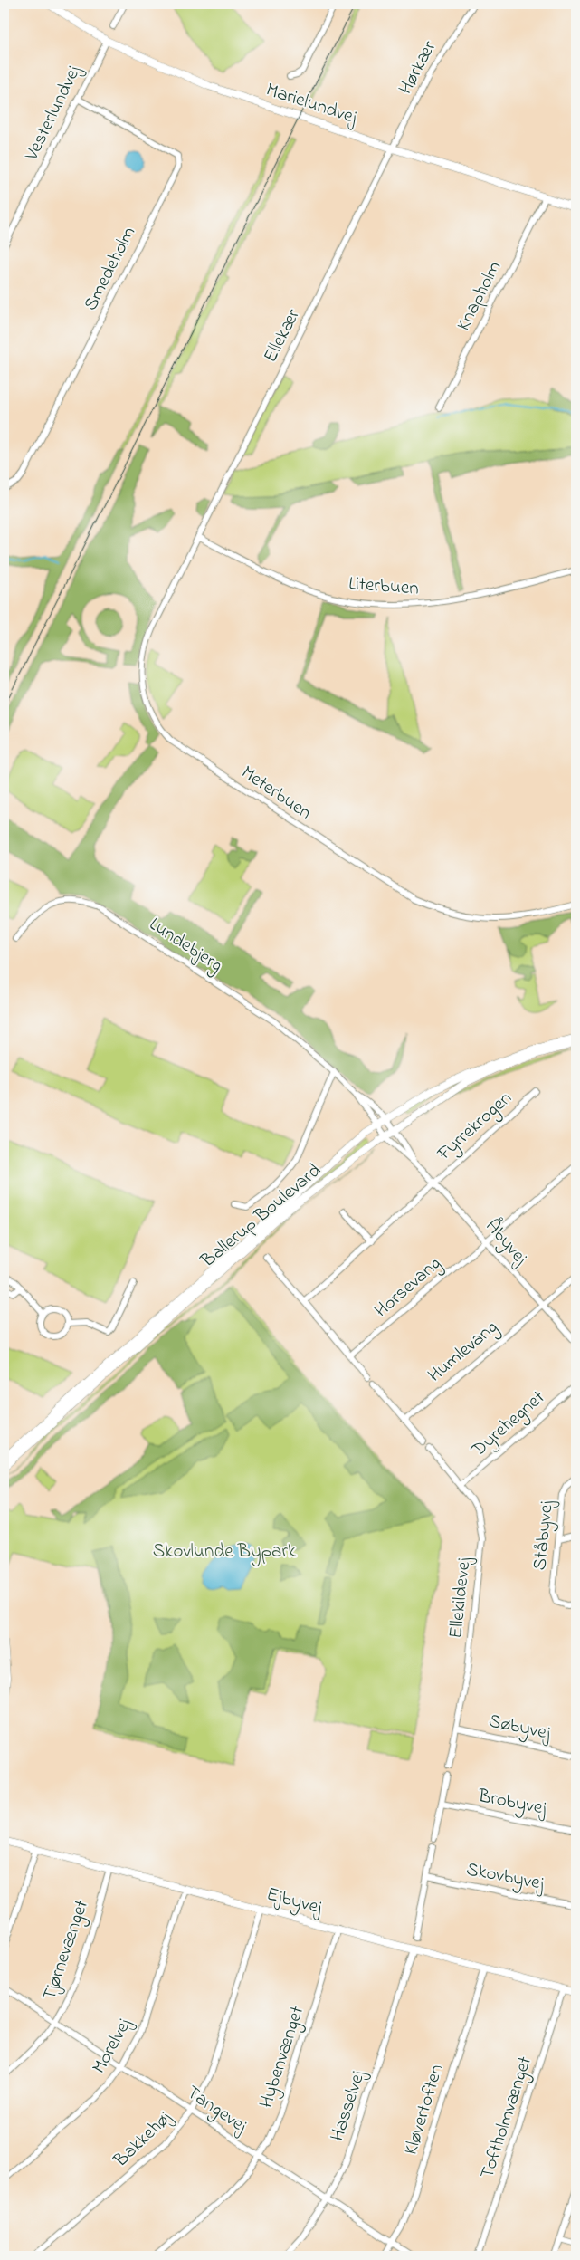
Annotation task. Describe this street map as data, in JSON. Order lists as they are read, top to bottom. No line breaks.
{"streets":{"street":["Hørkær","Marielundvej","Vesterlundvej","Smedeholm","Knapholm","Ellekær","Literbuen","Meterbuen","Lundebjerg","Fyrrekrogen","Ballerup Boulevard","Åbyvej","Horsevang","Humlevang","Dyrehegnet","Ståbyvej","Ellekildevej","Søbyvej","Brobyvej","Skovbyvej","Ejbyvej","Tjørnevænget","Morelvej","Hybenvænget","Hasselvej","Tangevej","Kløvertoften","Toftholmvænget","Bakkehøj"]},"crossings":[["Hørkær","Marielundvej"],["Hørkær","Ellekær"],["Marielundvej","Vesterlundvej"],["Marielundvej","Knapholm"],["Marielundvej","Ellekær"],["Vesterlundvej","Smedeholm"],["Ellekær","Literbuen"],["Ellekær","Meterbuen"],["Literbuen","Meterbuen"],["Lundebjerg","Ballerup Boulevard"],["Lundebjerg","Åbyvej"],["Fyrrekrogen","Åbyvej"],["Ballerup Boulevard","Åbyvej"],["Åbyvej","Horsevang"],["Åbyvej","Humlevang"],["Dyrehegnet","Ellekildevej"],["Ellekildevej","Søbyvej"],["Ejbyvej","Tjørnevænget"],["Ejbyvej","Morelvej"],["Ejbyvej","Hybenvænget"],["Ejbyvej","Hasselvej"],["Ejbyvej","Kløvertoften"],["Ejbyvej","Toftholmvænget"],["Ejbyvej","Bakkehøj"],["Tjørnevænget","Tangevej"],["Morelvej","Tangevej"],["Hybenvænget","Tangevej"],["Hasselvej","Tangevej"],["Tangevej","Kløvertoften"],["Tangevej","Bakkehøj"]],"parks":["Skovlunde Bypark"]}
